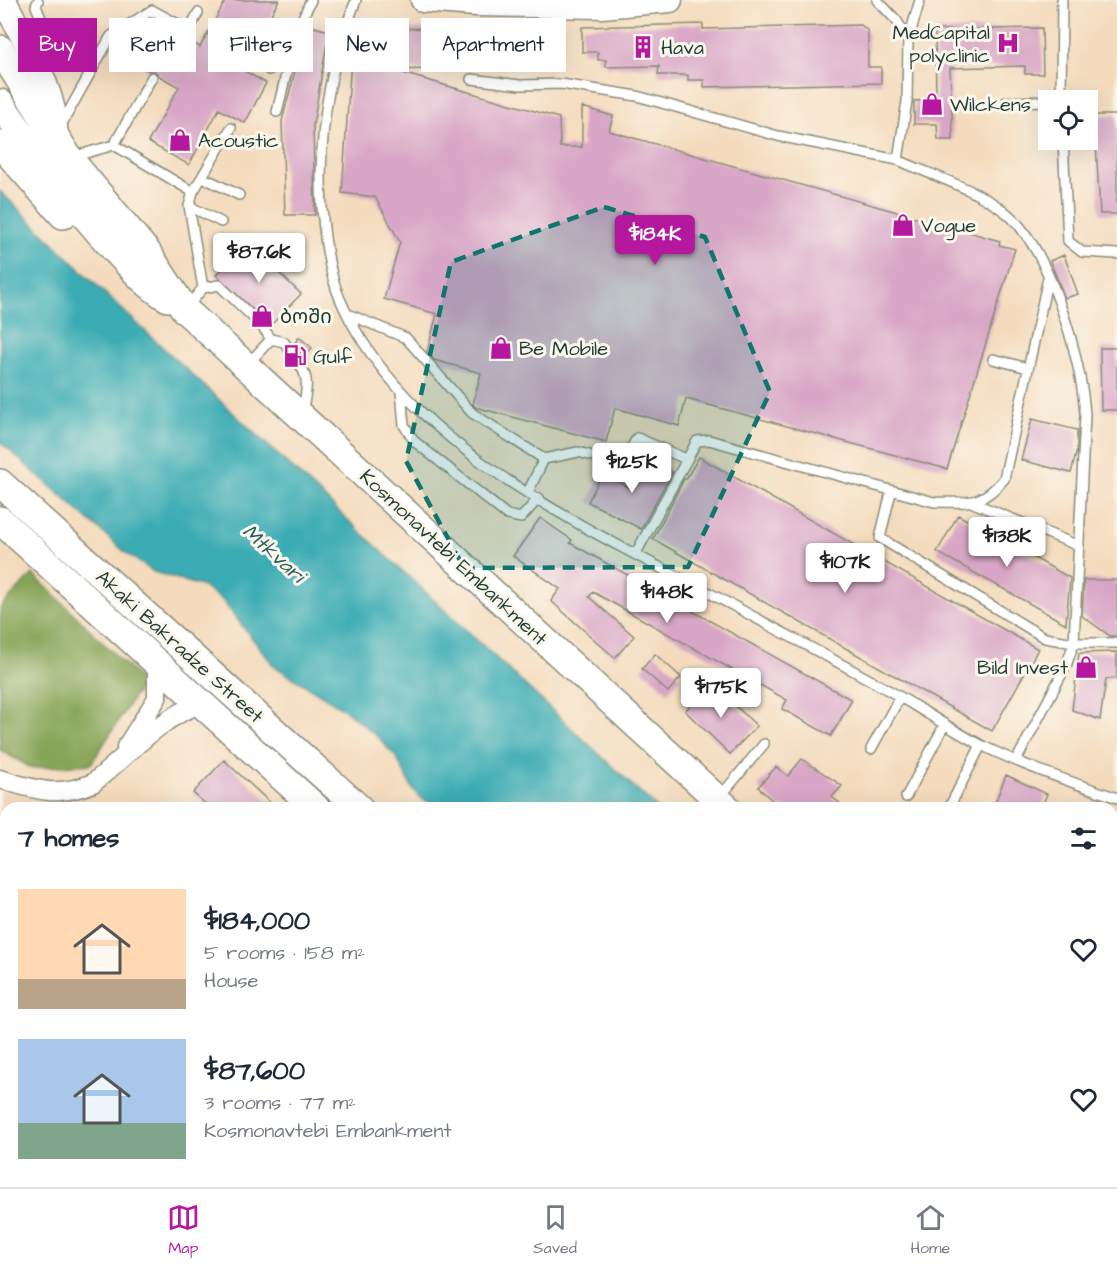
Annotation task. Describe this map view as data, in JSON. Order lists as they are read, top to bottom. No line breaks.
{"streets":{"main road":["Kosmonavtebi Embankment","Akaki Bakradze Street"]},"water":["Mtkvari"],"places":{"hospital":["MedCapital polyclinic"],"building":["Hava"],"shop":["Wilckens","Acoustic","Vogue","ბოში","Be Mobile","Bild Invest"],"fuel station":["Gulf"]},"page":{"chip":["Buy","Rent","Filters","New","Apartment"],"price":["$184K","$87.6K","$125K","$138K","$107K","$148K","$175K"],"heading":"7 homes","list":[{"name":"$184,000","note":"5 rooms · 158 m² · House"},{"name":"$87,600","note":"3 rooms · 77 m² · Kosmonavtebi Embankment"}],"tabs":["Map","Saved","Home"]}}
